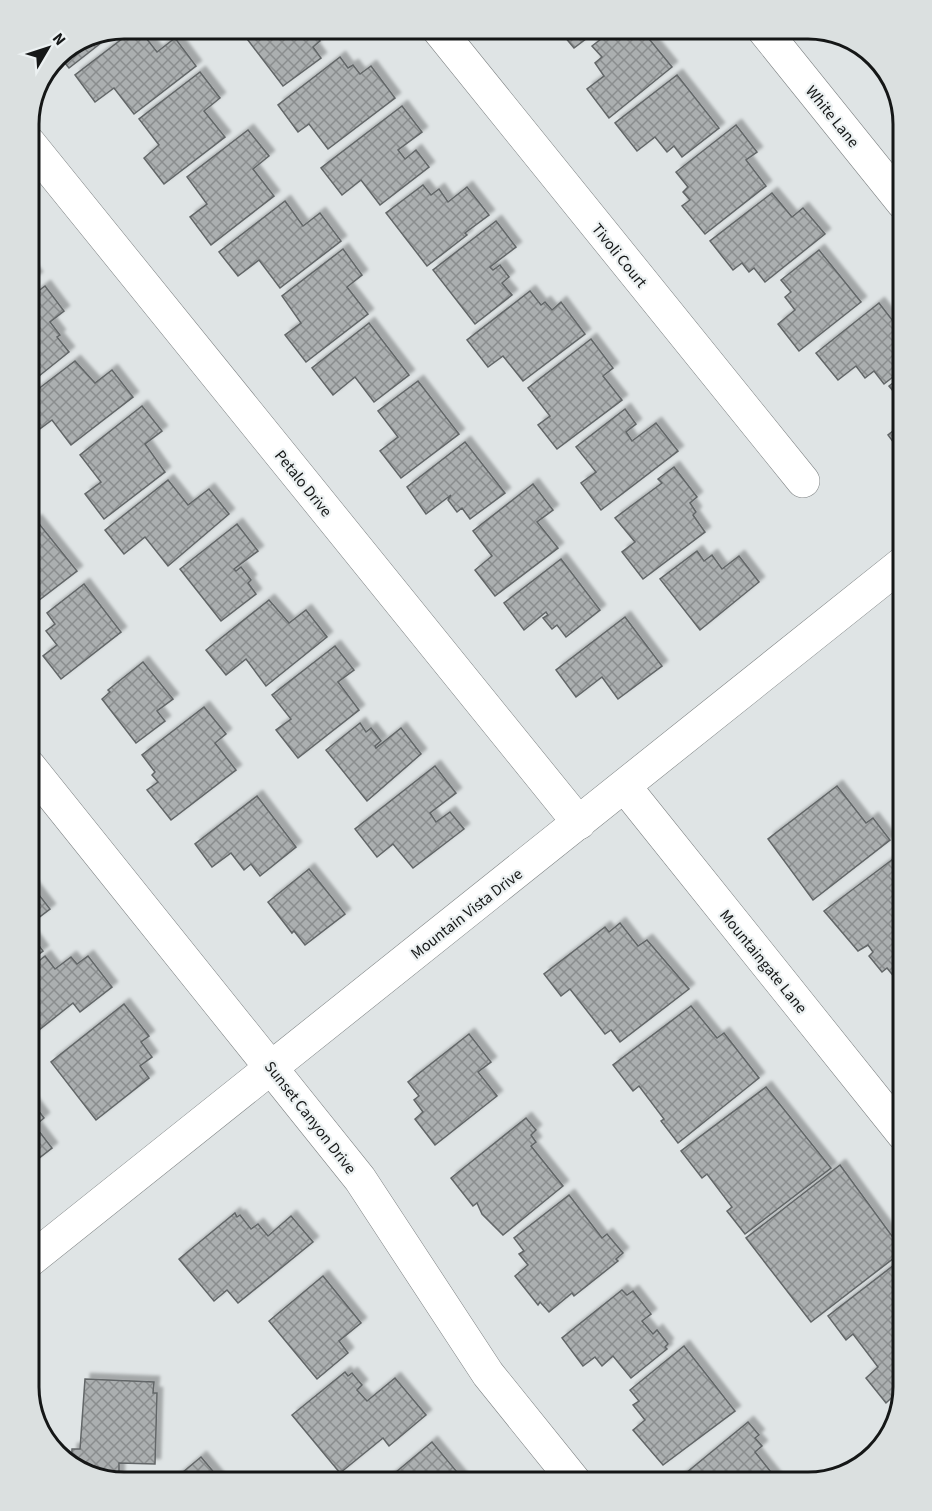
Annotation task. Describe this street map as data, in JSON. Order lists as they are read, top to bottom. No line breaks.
{"streets":{"street":["White Lane","Tivoli Court","Petalo Drive","Mountain Vista Drive","Mountaingate Lane","Sunset Canyon Drive"]},"crossings":[["Petalo Drive","Mountain Vista Drive"],["Mountain Vista Drive","Mountaingate Lane"],["Mountain Vista Drive","Sunset Canyon Drive"]],"north":"top right"}
